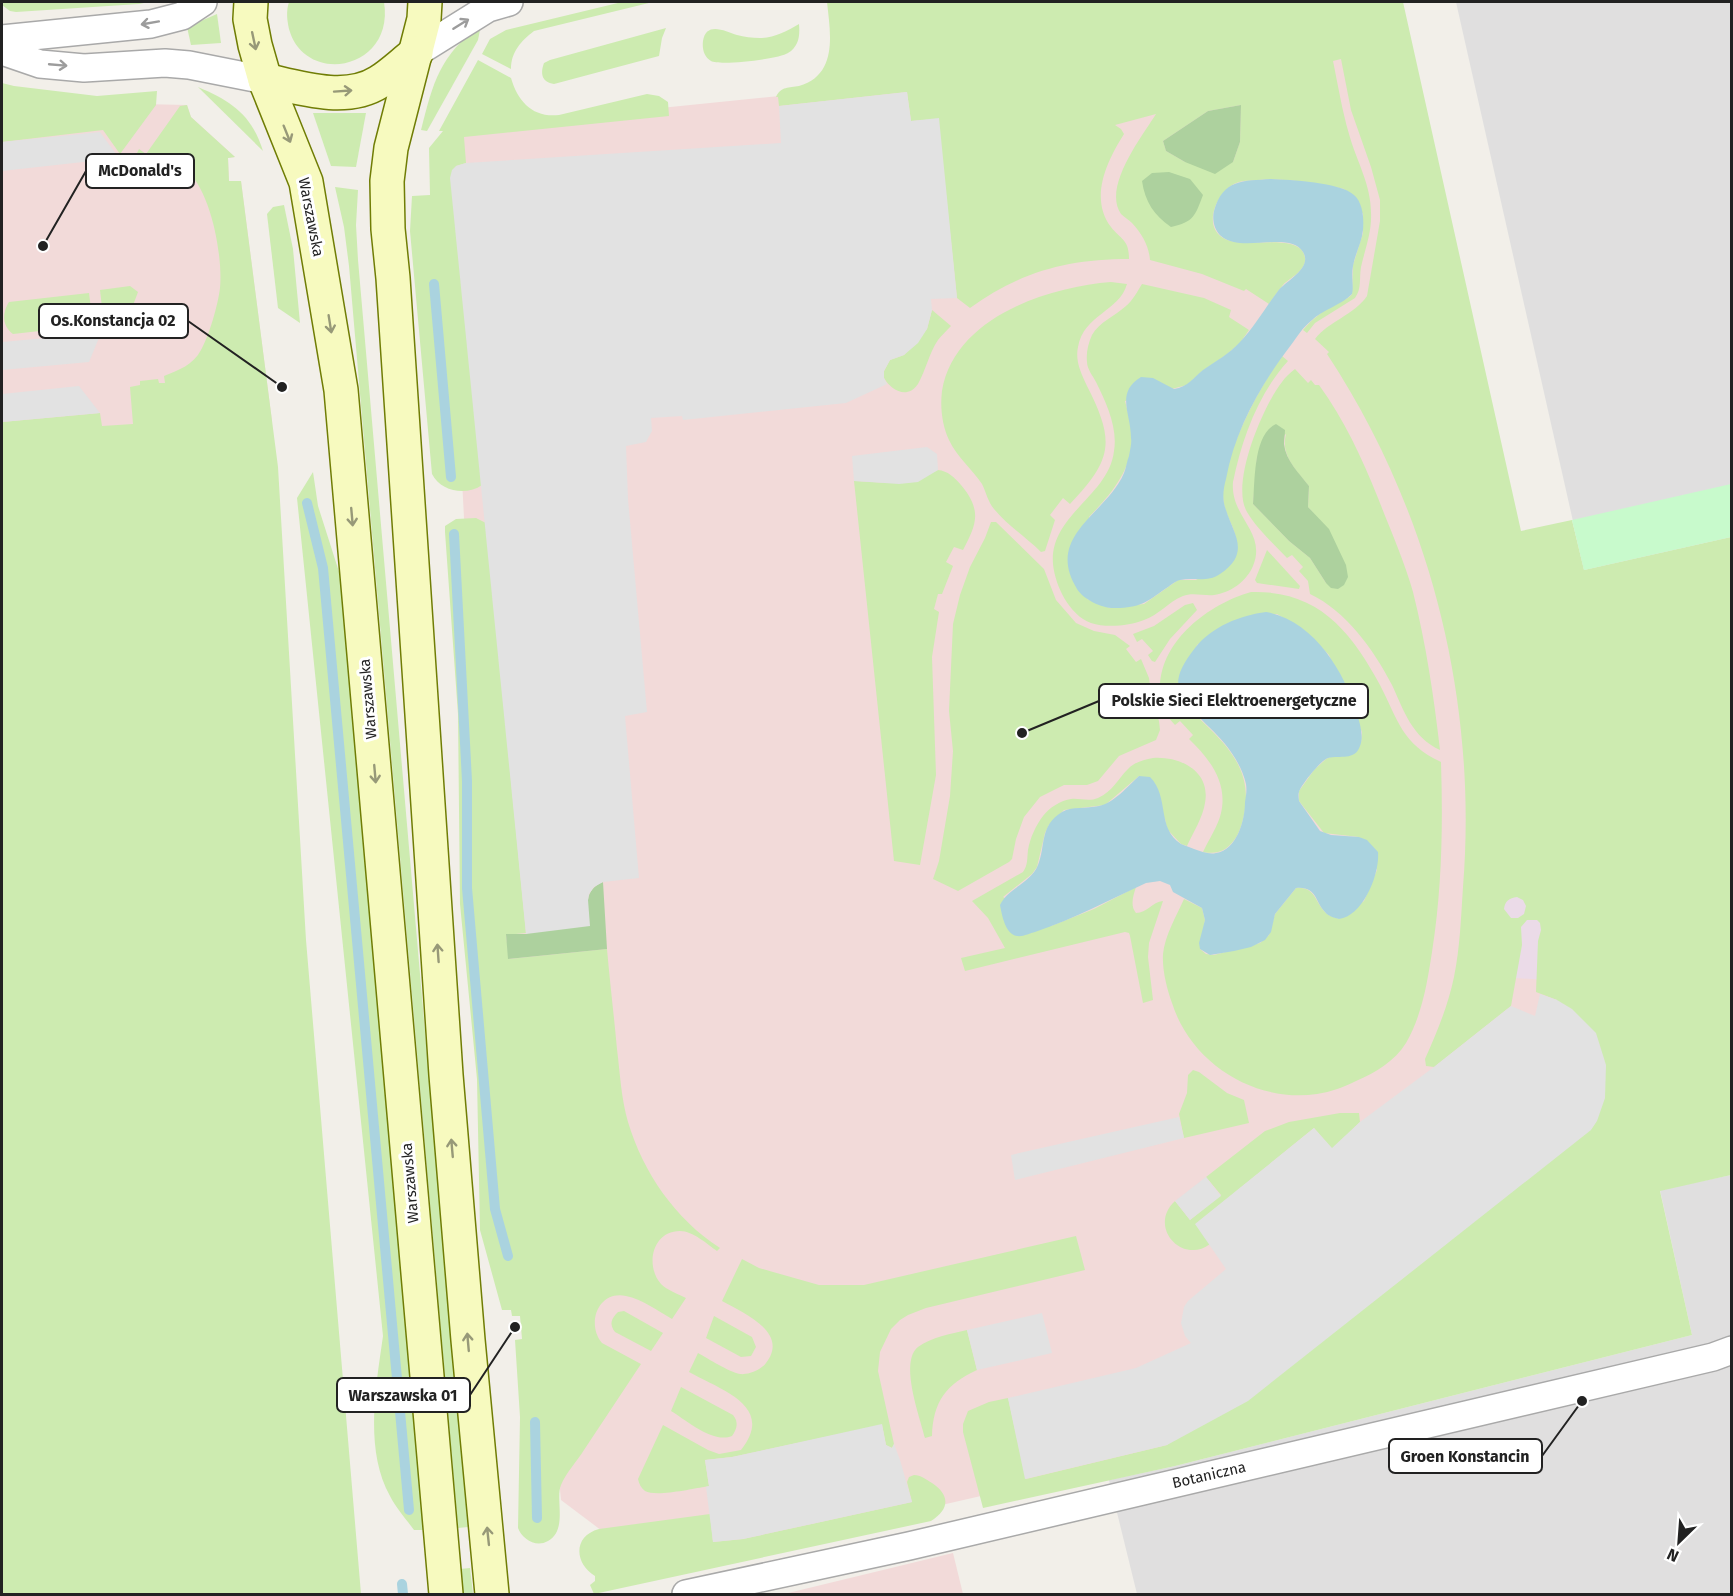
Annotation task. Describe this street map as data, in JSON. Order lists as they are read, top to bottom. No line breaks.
{"streets":{"main road":["Warszawska"],"street":["Botaniczna"]},"places":["McDonald's","Os.Konstancja 02","Polskie Sieci Elektroenergetyczne","Warszawska 01","Groen Konstancin"],"north":"bottom left"}
